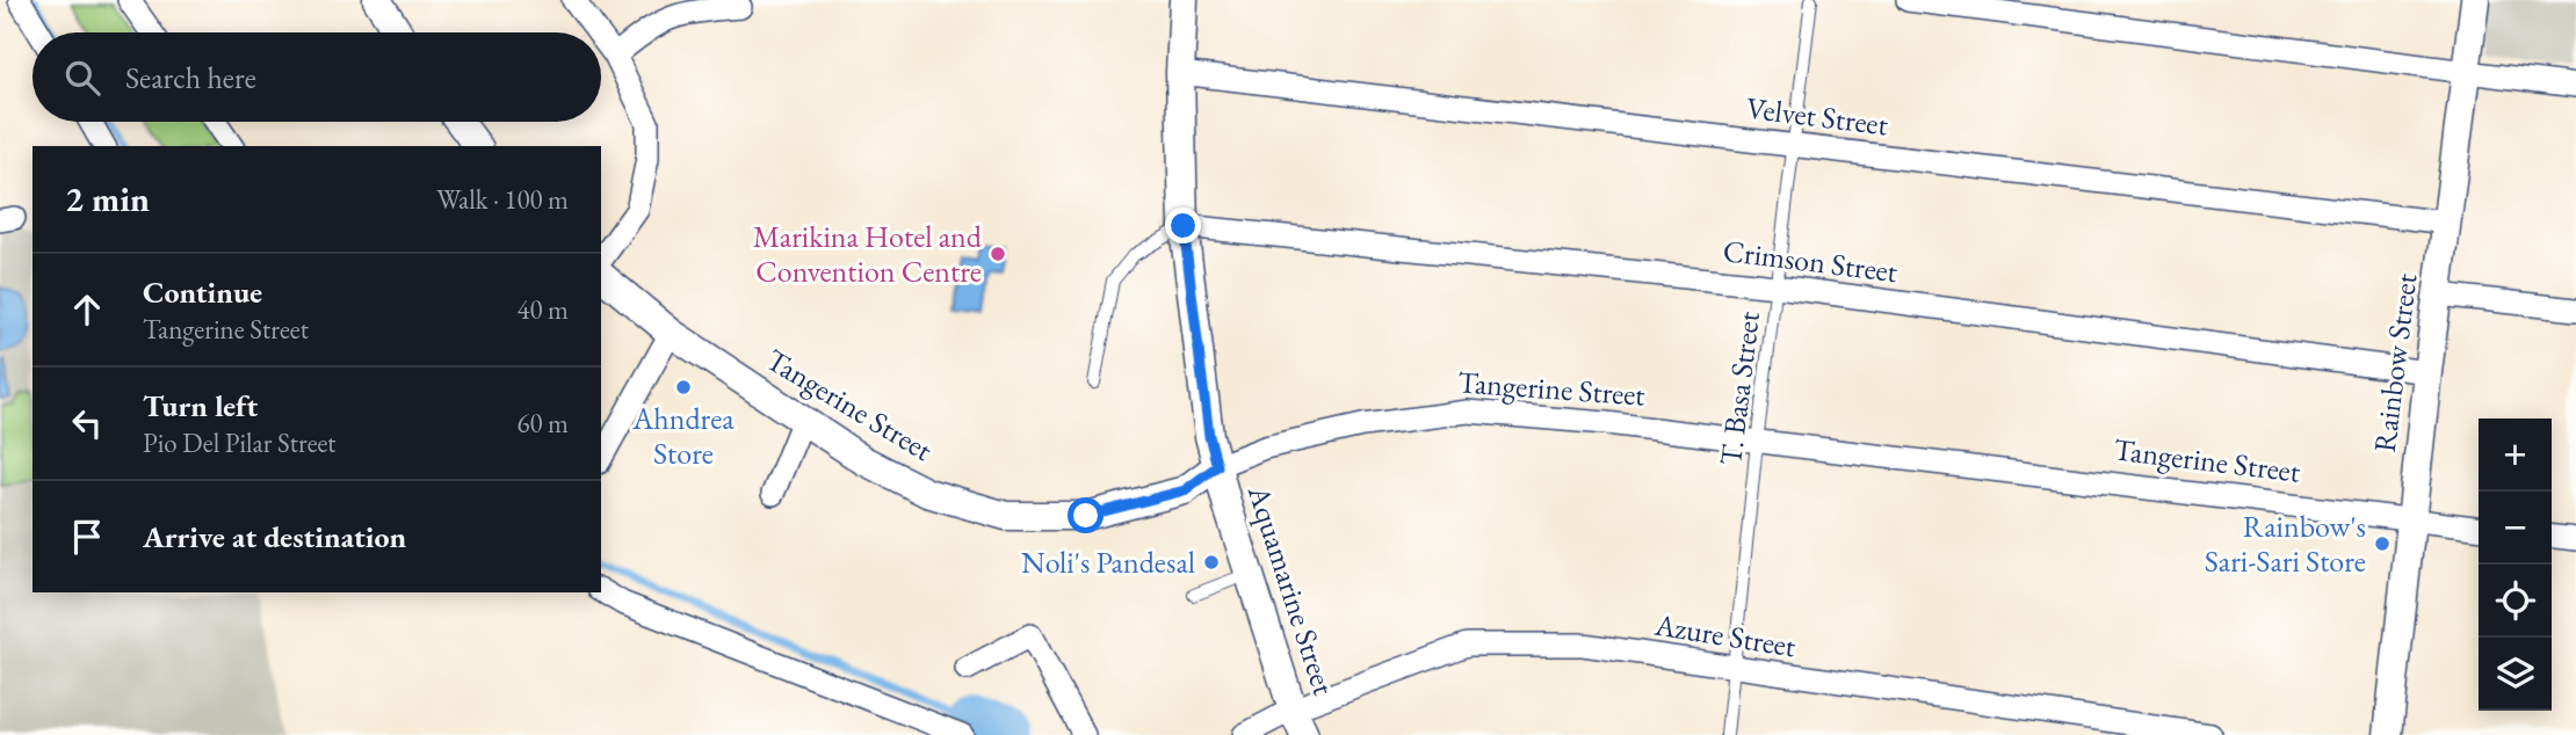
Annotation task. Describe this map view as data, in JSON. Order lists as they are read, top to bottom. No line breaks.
{"streets":{"street":["Velvet Street","Crimson Street","Rainbow Street","Tangerine Street","Aquamarine Street","Azure Street"],"lane":["T. Basa Street"]},"crossings":[["Velvet Street","Rainbow Street"],["Velvet Street","T. Basa Street"],["Velvet Street","Aquamarine Street"],["Crimson Street","Rainbow Street"],["Crimson Street","T. Basa Street"],["Crimson Street","Aquamarine Street"],["Rainbow Street","Tangerine Street"],["Tangerine Street","T. Basa Street"],["Tangerine Street","Aquamarine Street"],["T. Basa Street","Azure Street"],["Aquamarine Street","Azure Street"]],"places":["Marikina Hotel and Convention Centre","Ahndrea Store","Rainbow's Sari-Sari Store","Noli's Pandesal"],"page":{"search":"Search here","heading":["2 min","Walk · 100 m"],"list":[["Continue","Tangerine Street","40 m"],["Turn left","Pio Del Pilar Street","60 m"],"Arrive at destination"],"map_buttons":["+","−"]}}
